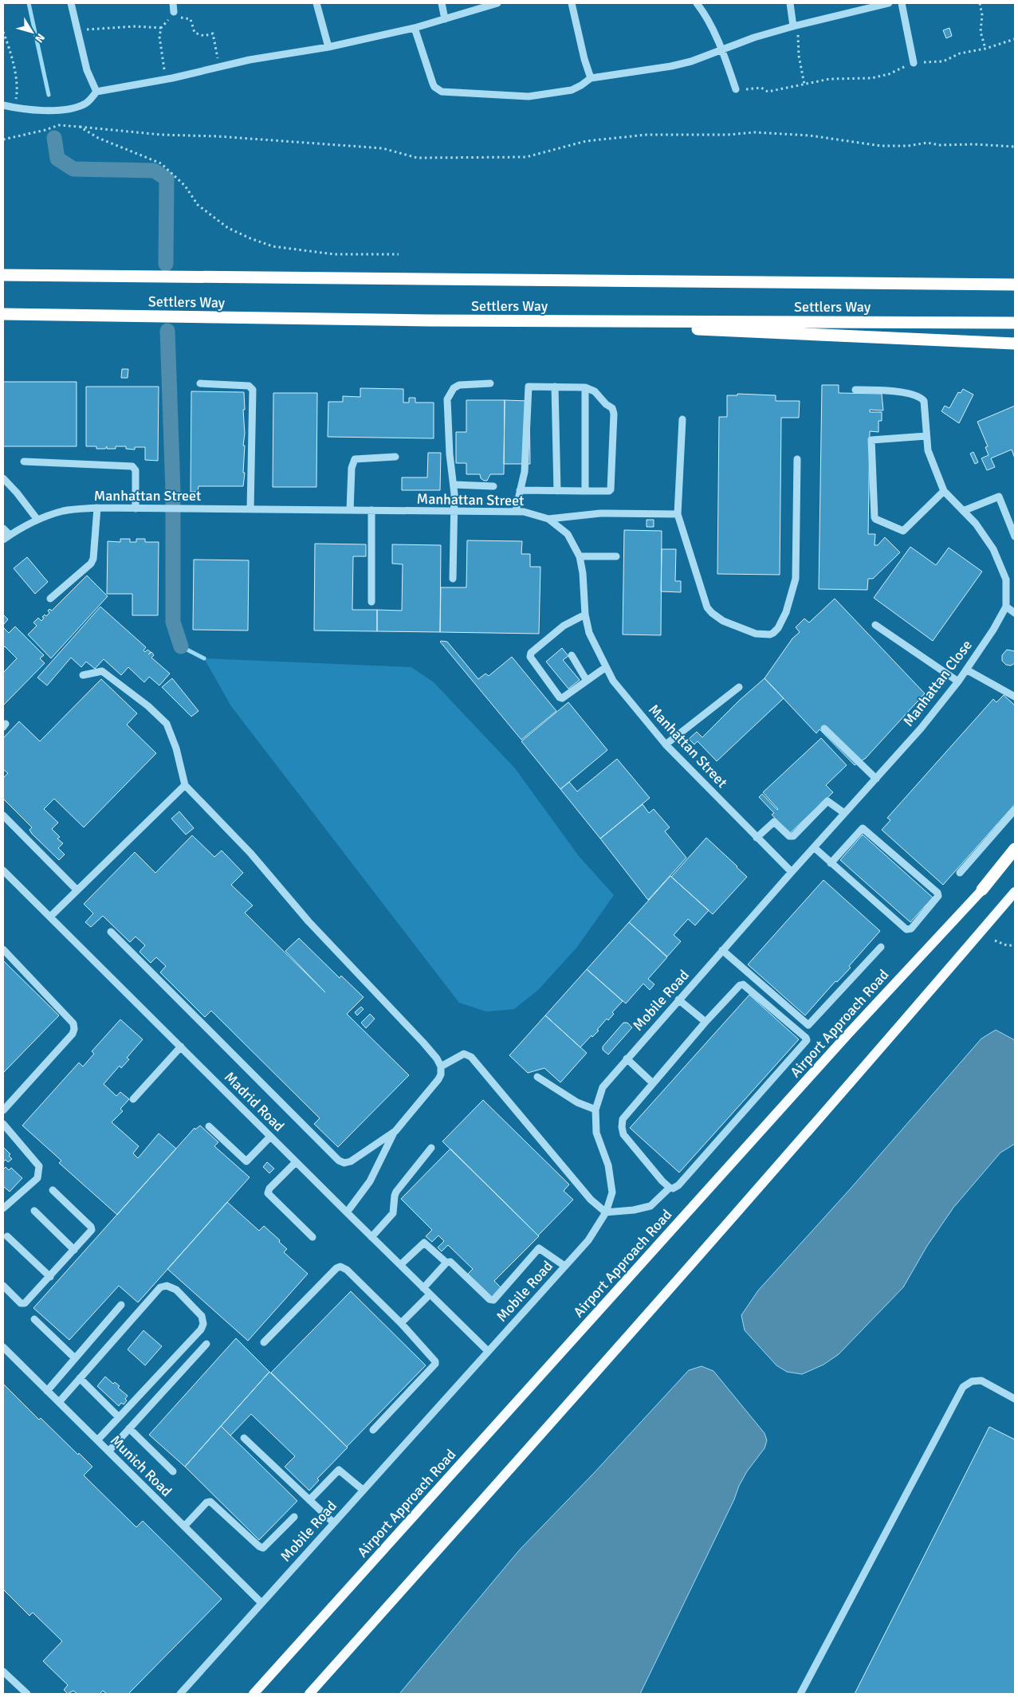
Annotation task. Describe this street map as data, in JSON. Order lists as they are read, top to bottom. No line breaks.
{"streets":{"highway":["Settlers Way"],"main road":["Airport Approach Road"],"street":["Manhattan Street","Manhattan Close","Mobile Road","Madrid Road","Munich Road"]},"crossings":[["Manhattan Street","Manhattan Close"],["Manhattan Street","Mobile Road"],["Manhattan Close","Mobile Road"],["Mobile Road","Madrid Road"],["Mobile Road","Munich Road"]],"north":"bottom right"}
